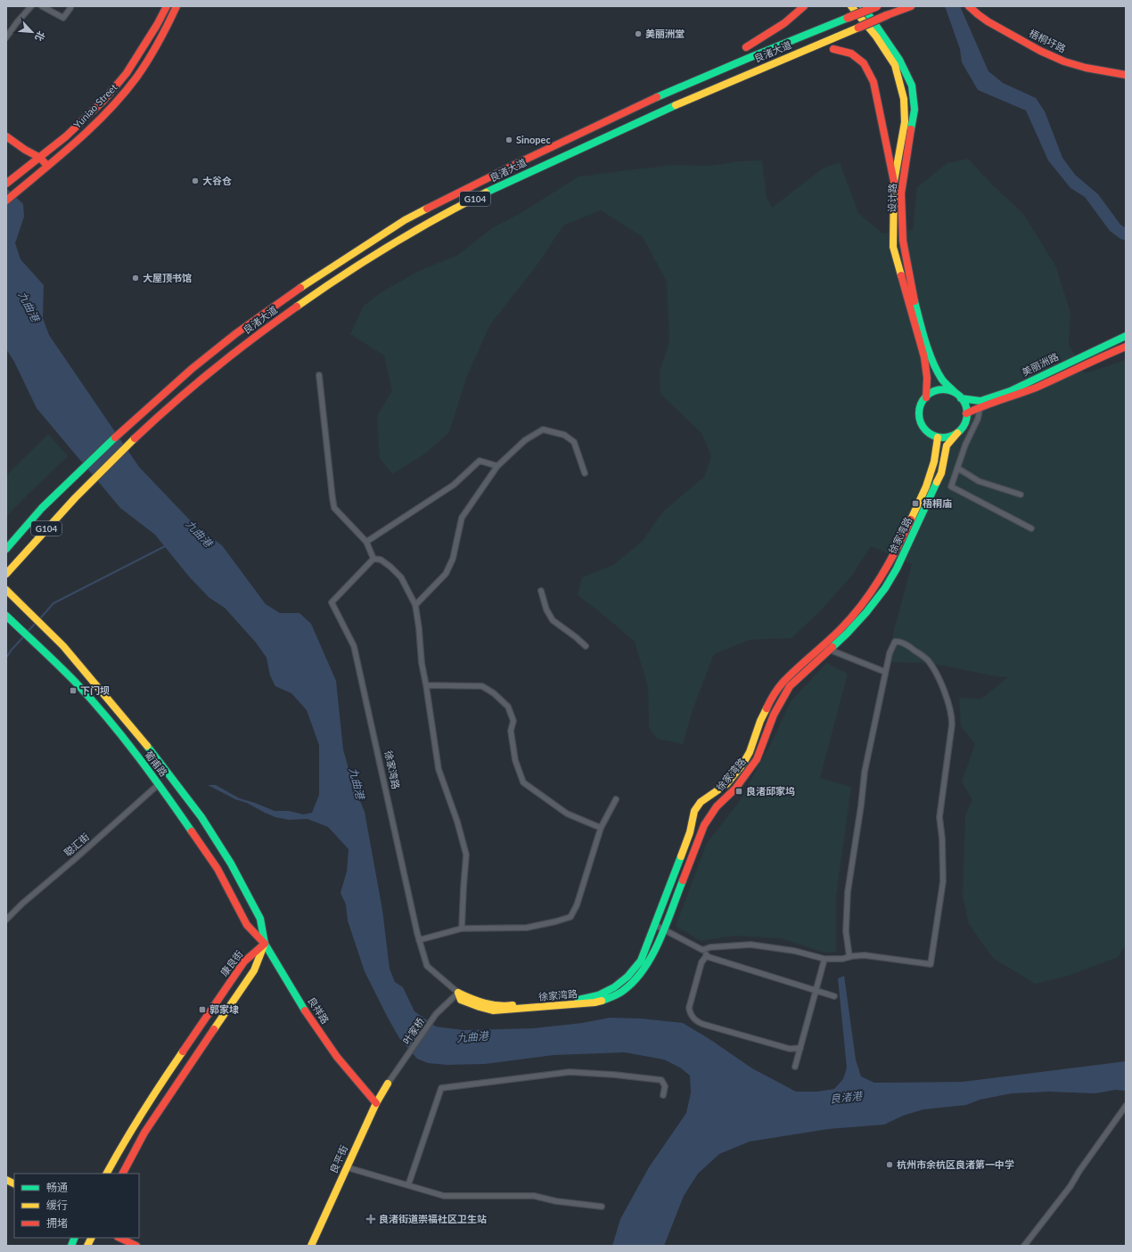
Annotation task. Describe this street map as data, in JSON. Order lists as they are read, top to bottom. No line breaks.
{"streets":{"main road":["梧桐圩路","良渚大道","Yuniao Street","设计路","G104","美丽洲路","徐家湾路","葡甫路","康良街","良祥路","良平街"],"street":["聪汇街","叶家桥"]},"crossings":[["设计路","美丽洲路"],["设计路","徐家湾路"],["美丽洲路","徐家湾路"],["徐家湾路","叶家桥"],["葡甫路","聪汇街"],["葡甫路","康良街"],["葡甫路","良祥路"],["康良街","良祥路"],["良祥路","良平街"],["叶家桥","良平街"]],"water":["九曲港","良渚港"],"places":{"other":["美丽洲堂","Sinopec","大谷仓","大屋顶书馆","杭州市余杭区良渚第一中学"],"transit":["梧桐庙","下门坝","良渚邱家坞","郭家埭"],"health":["良渚街道崇福社区卫生站"]},"legend":["畅通","缓行","拥堵"],"north":"bottom right"}
